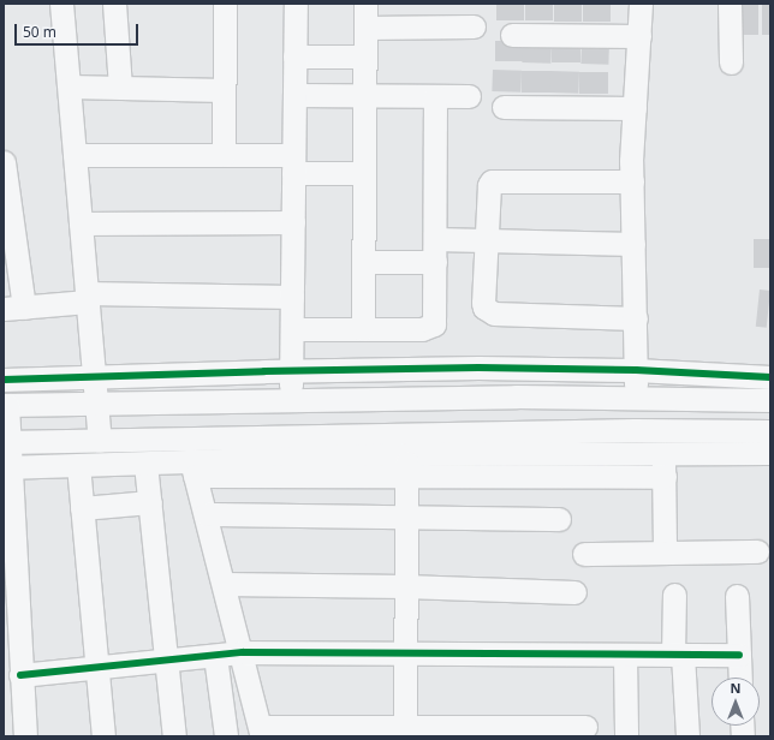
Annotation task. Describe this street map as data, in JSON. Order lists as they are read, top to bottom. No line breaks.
{"scale_bar":"50 m","north":"top"}
